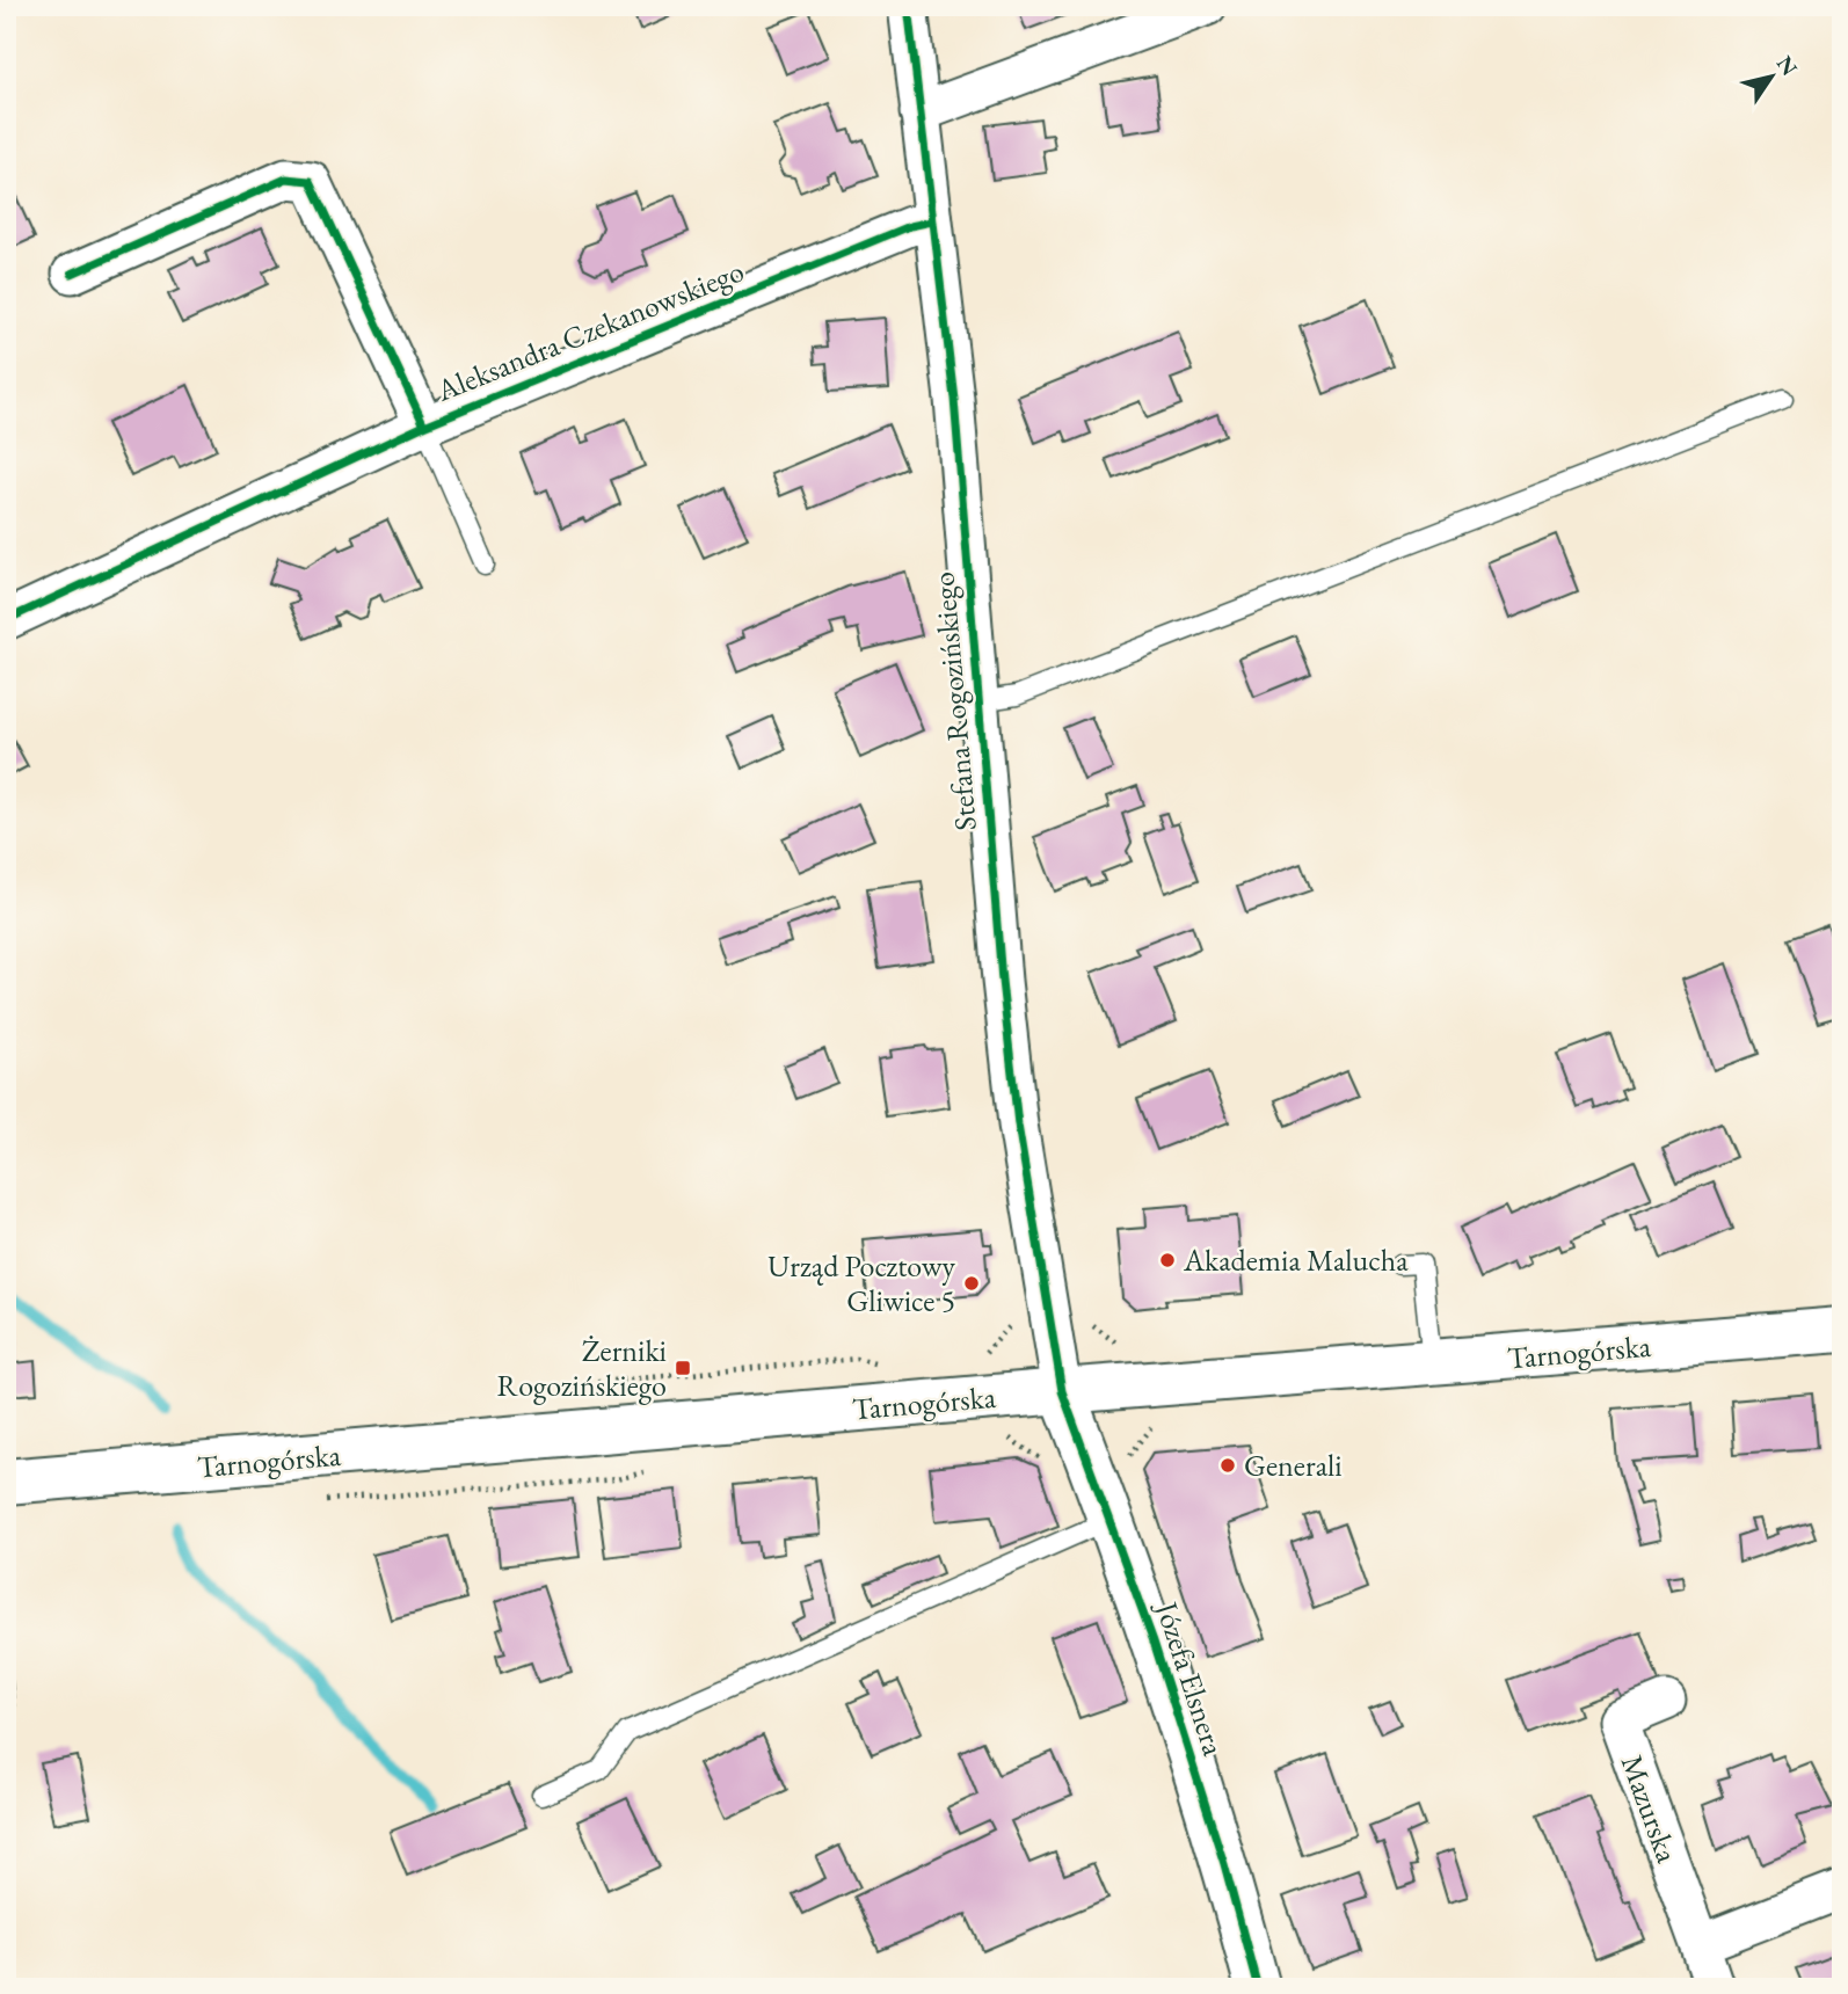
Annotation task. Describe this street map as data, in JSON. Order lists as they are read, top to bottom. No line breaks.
{"streets":{"main road":["Tarnogórska","Józefa Elsnera"],"street":["Aleksandra Czekanowskiego","Stefana Rogozińskiego","Mazurska"]},"crossings":[["Aleksandra Czekanowskiego","Stefana Rogozińskiego"],["Stefana Rogozińskiego","Tarnogórska"],["Stefana Rogozińskiego","Józefa Elsnera"],["Tarnogórska","Józefa Elsnera"]],"places":{"other":["Akademia Malucha","Urząd Pocztowy Gliwice 5","Generali"],"transit":["Żerniki Rogozińskiego"]},"north":"top right"}
